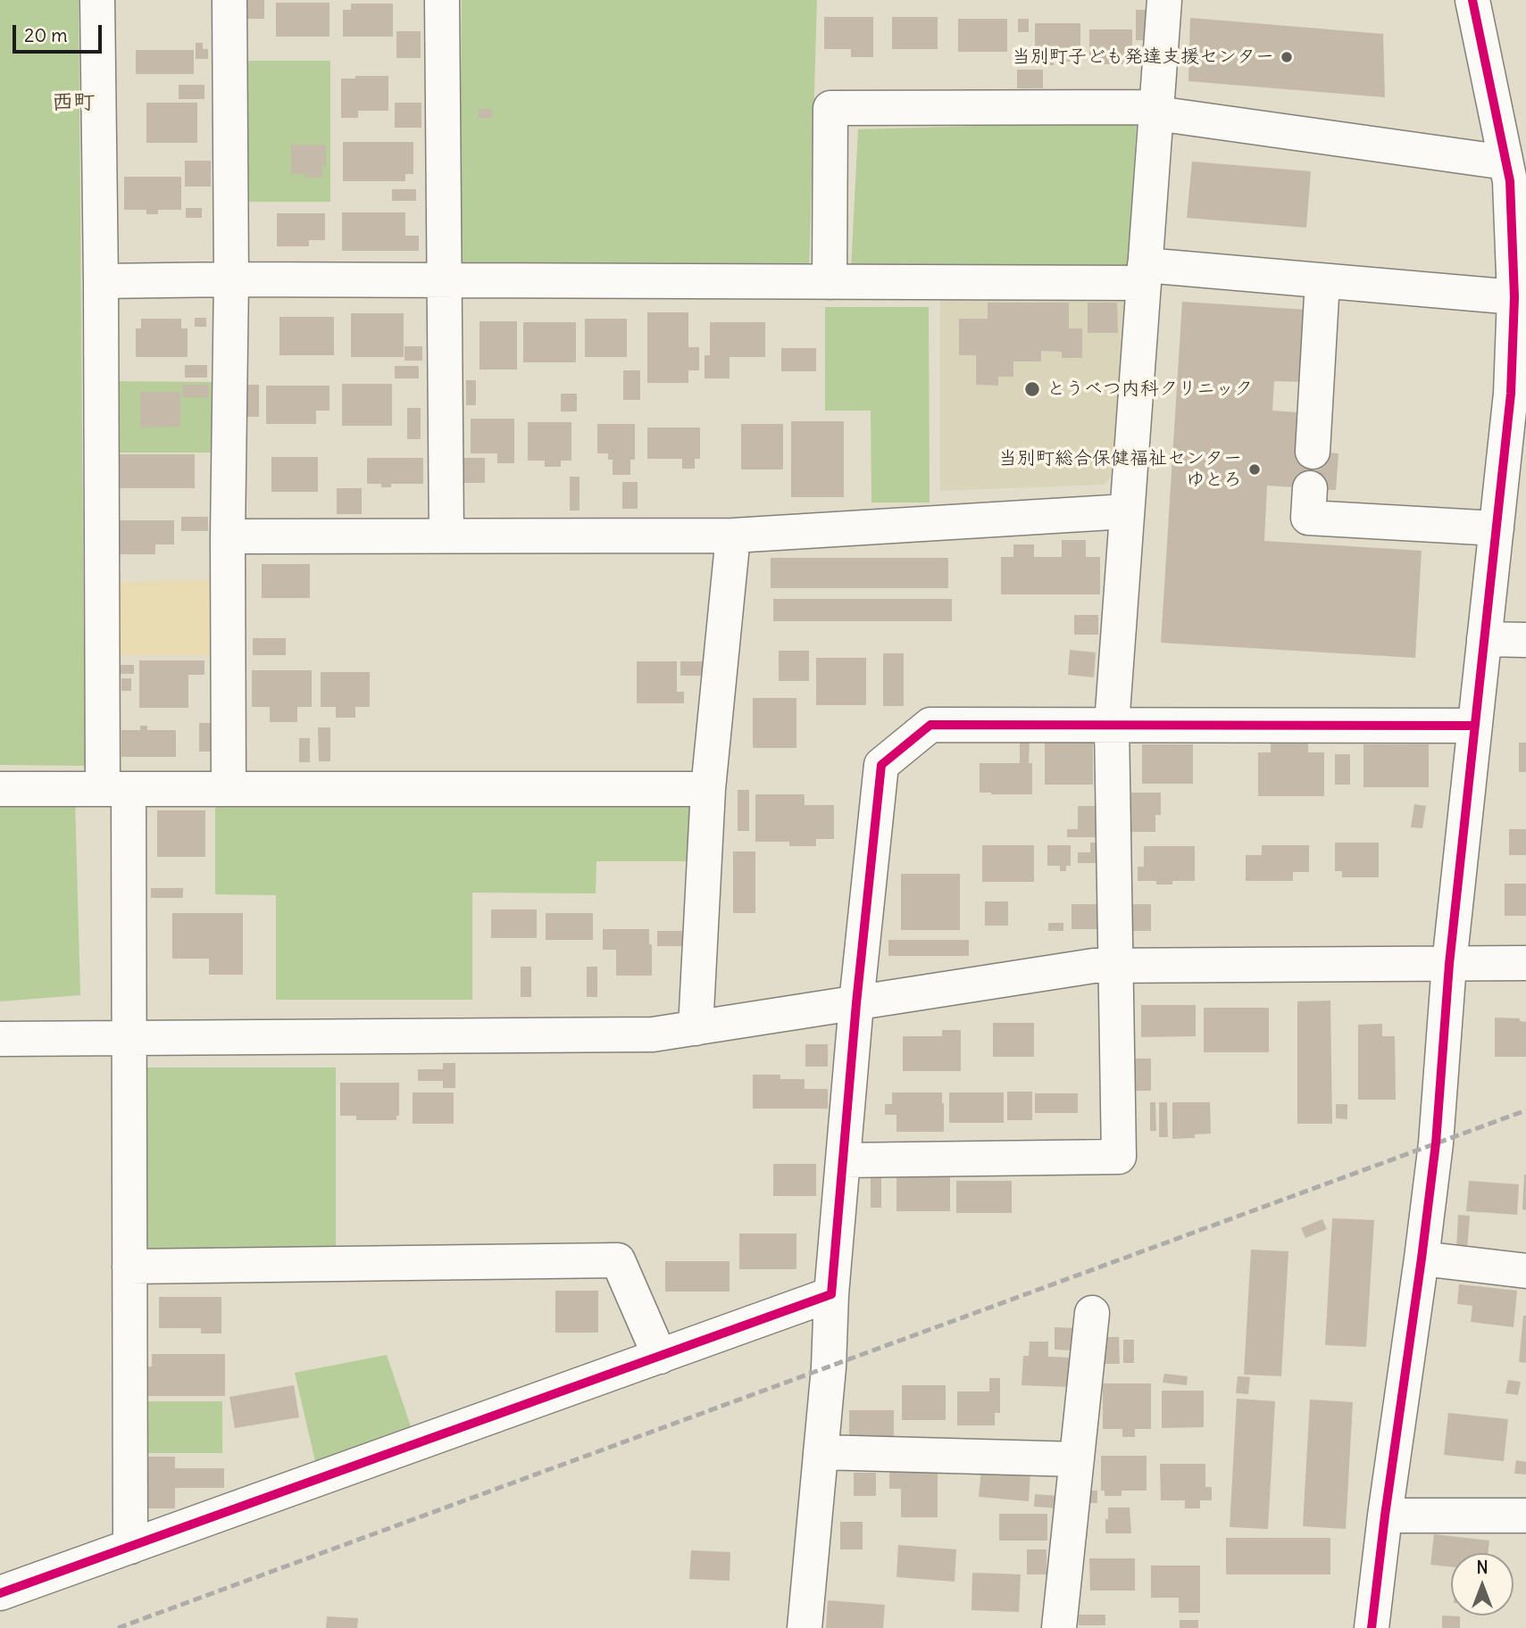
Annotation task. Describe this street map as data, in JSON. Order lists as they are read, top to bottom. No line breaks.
{"districts":["西町"],"places":["当別町子ども発達支援センター","とうべつ内科クリニック","当別町総合保健福祉センター ゆとろ"],"scale_bar":"20 m","north":"top"}
